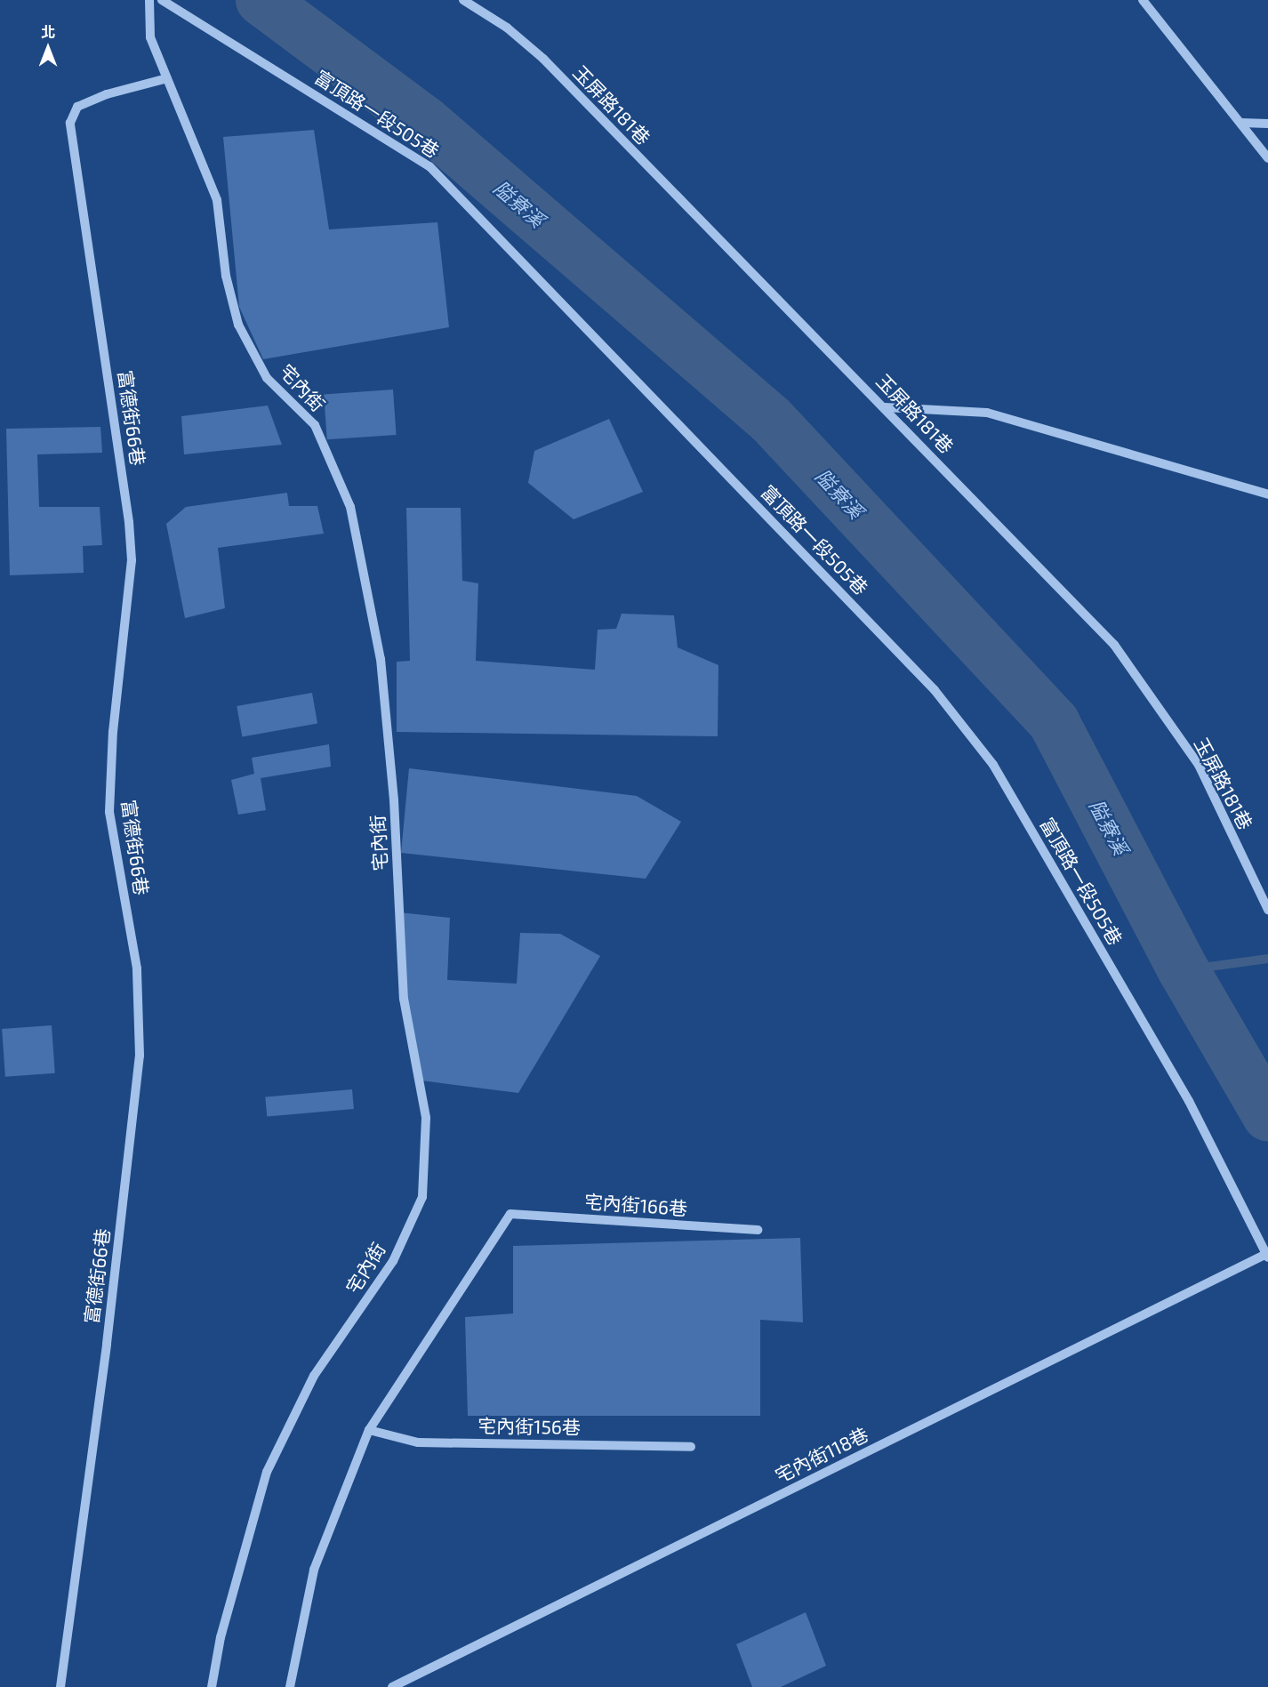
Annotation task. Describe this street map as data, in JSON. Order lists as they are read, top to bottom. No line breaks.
{"streets":{"street":["玉屏路181巷","富頂路一段505巷","宅內街","富德街66巷","宅內街166巷","宅內街156巷","宅內街118巷"]},"crossings":[["富頂路一段505巷","宅內街118巷"],["宅內街","富德街66巷"],["宅內街166巷","宅內街156巷"]],"water":["隘寮溪"],"north":"top"}
